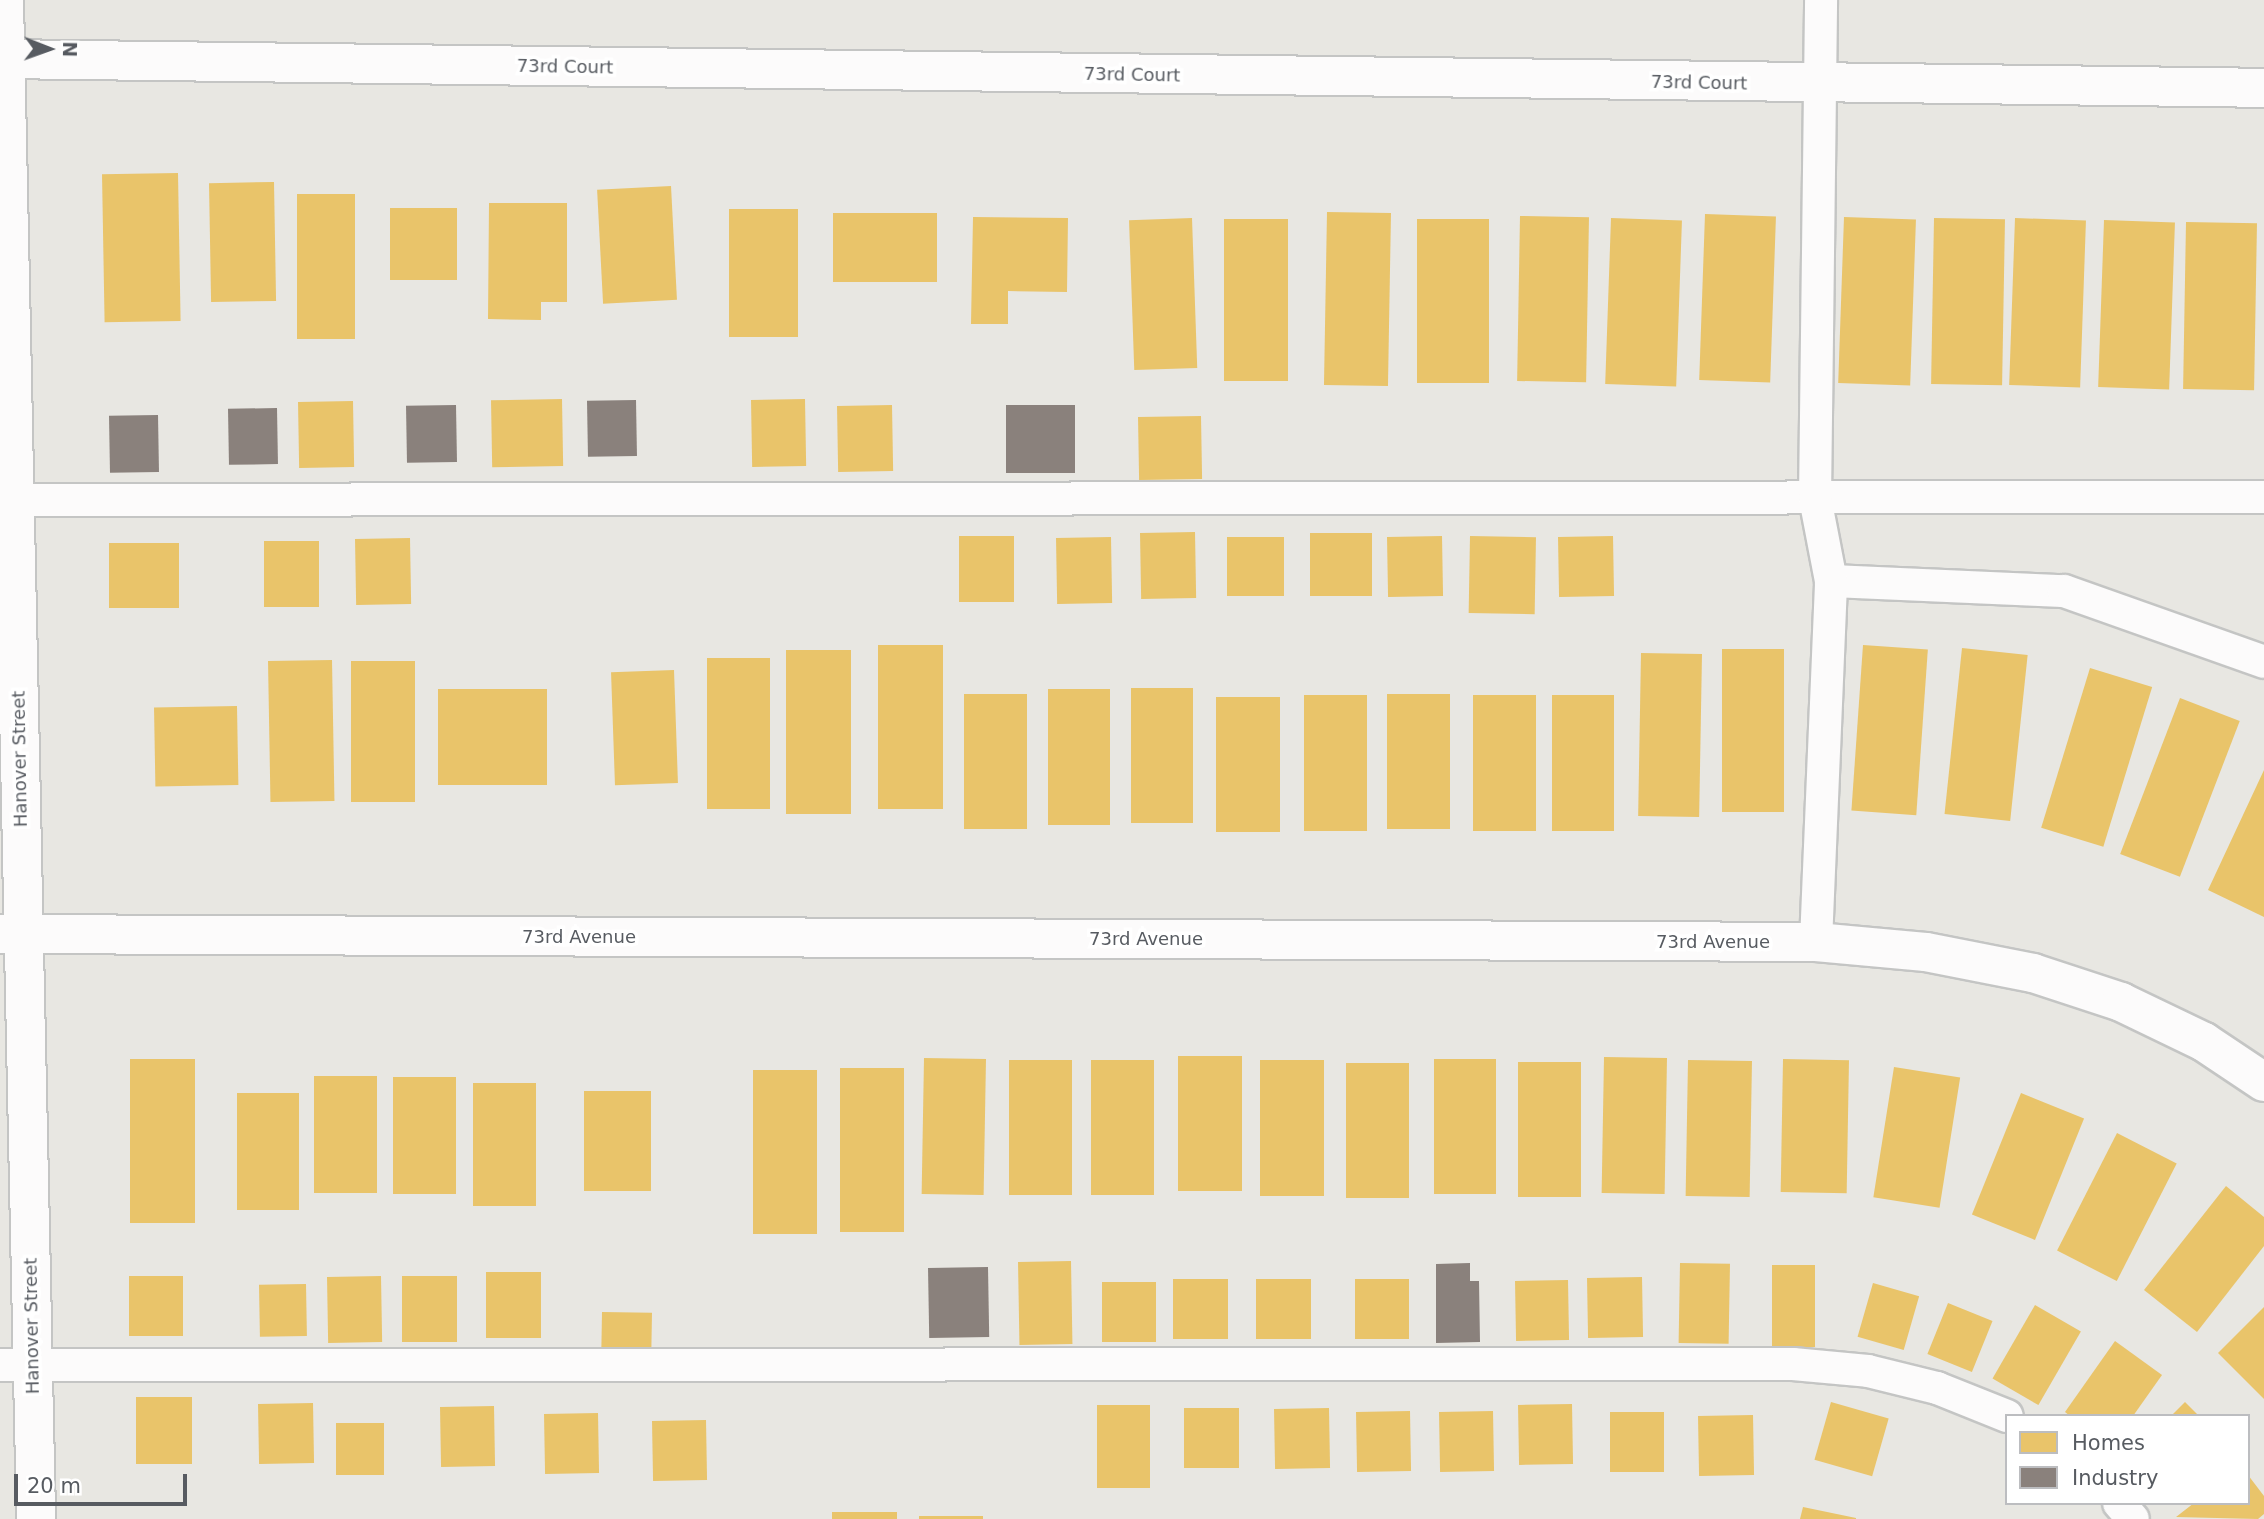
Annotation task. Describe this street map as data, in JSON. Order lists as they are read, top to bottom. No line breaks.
{"streets":{"street":["73rd Court","Hanover Street","73rd Avenue"]},"crossings":[["73rd Court","Hanover Street"],["Hanover Street","73rd Avenue"]],"legend":["Homes","Industry"],"scale_bar":"20 m","north":"right"}
